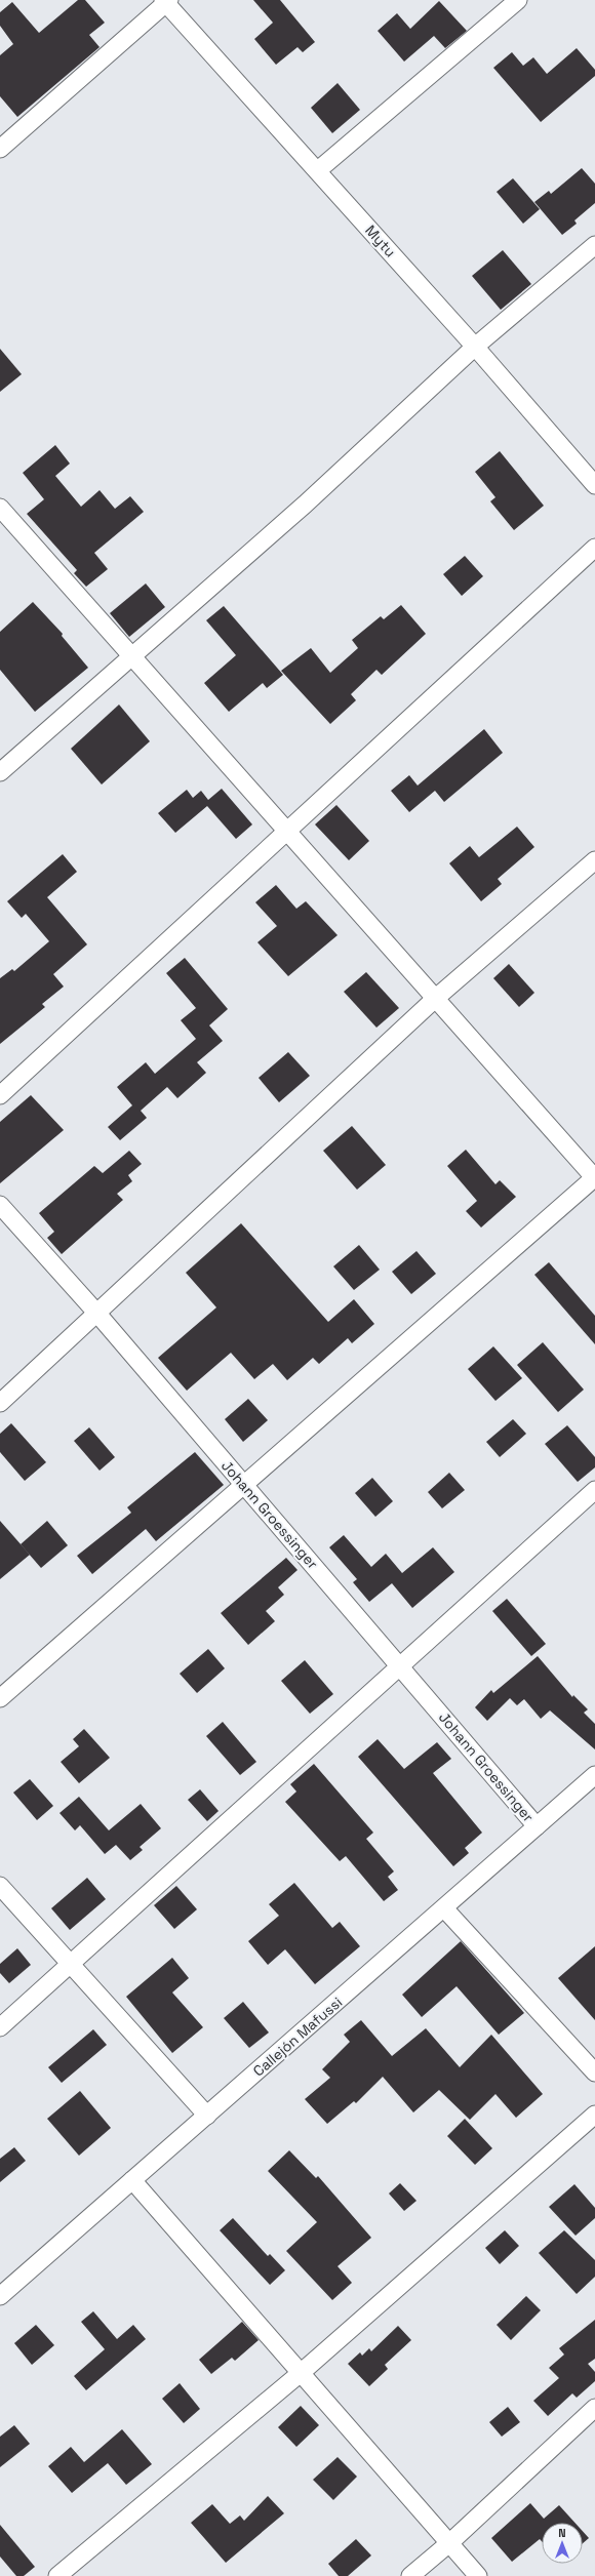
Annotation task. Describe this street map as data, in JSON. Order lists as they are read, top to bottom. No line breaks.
{"streets":{"street":["Mytu","Johann Groessinger","Callejón Mafussi"]},"crossings":[["Johann Groessinger","Callejón Mafussi"]],"north":"top"}
